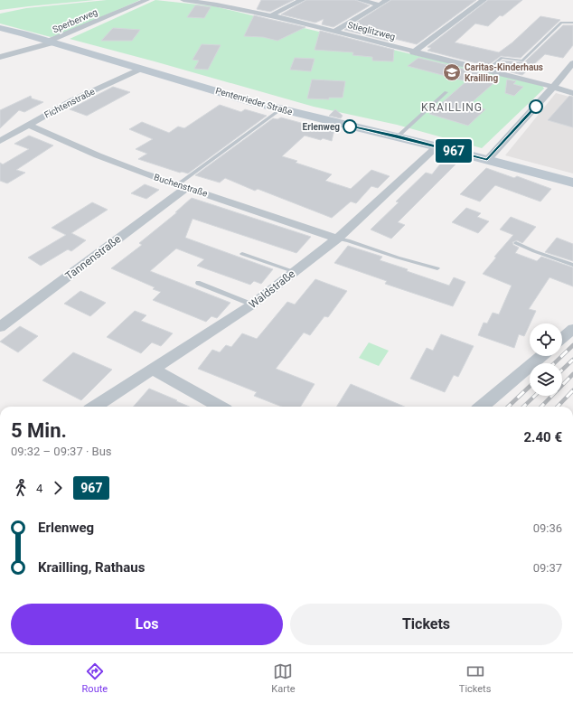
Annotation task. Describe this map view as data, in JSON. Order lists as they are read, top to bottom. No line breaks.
{"streets":{"street":["Sperberweg","Stieglitzweg","Pentenrieder Straße","Fichtenstraße","Buchenstraße","Tannenstraße","Waldstraße"]},"crossings":[["Sperberweg","Pentenrieder Straße"],["Pentenrieder Straße","Fichtenstraße"],["Pentenrieder Straße","Waldstraße"],["Fichtenstraße","Buchenstraße"],["Buchenstraße","Tannenstraße"],["Buchenstraße","Waldstraße"]],"districts":["KRAILLING"],"places":{"school or university":["Caritas-Kinderhaus Krailling"],"other":["Erlenweg"]},"lines":["bus line 967"],"page":{"on_map":"967","heading":["5 Min.","09:32 – 09:37 · Bus","2.40 €"],"legs":["4","967"],"list":[{"name":"Erlenweg","value":"09:36"},{"name":"Krailling, Rathaus","value":"09:37"}],"buttons":["Los","Tickets"],"tabs":["Route","Karte","Tickets"]}}
